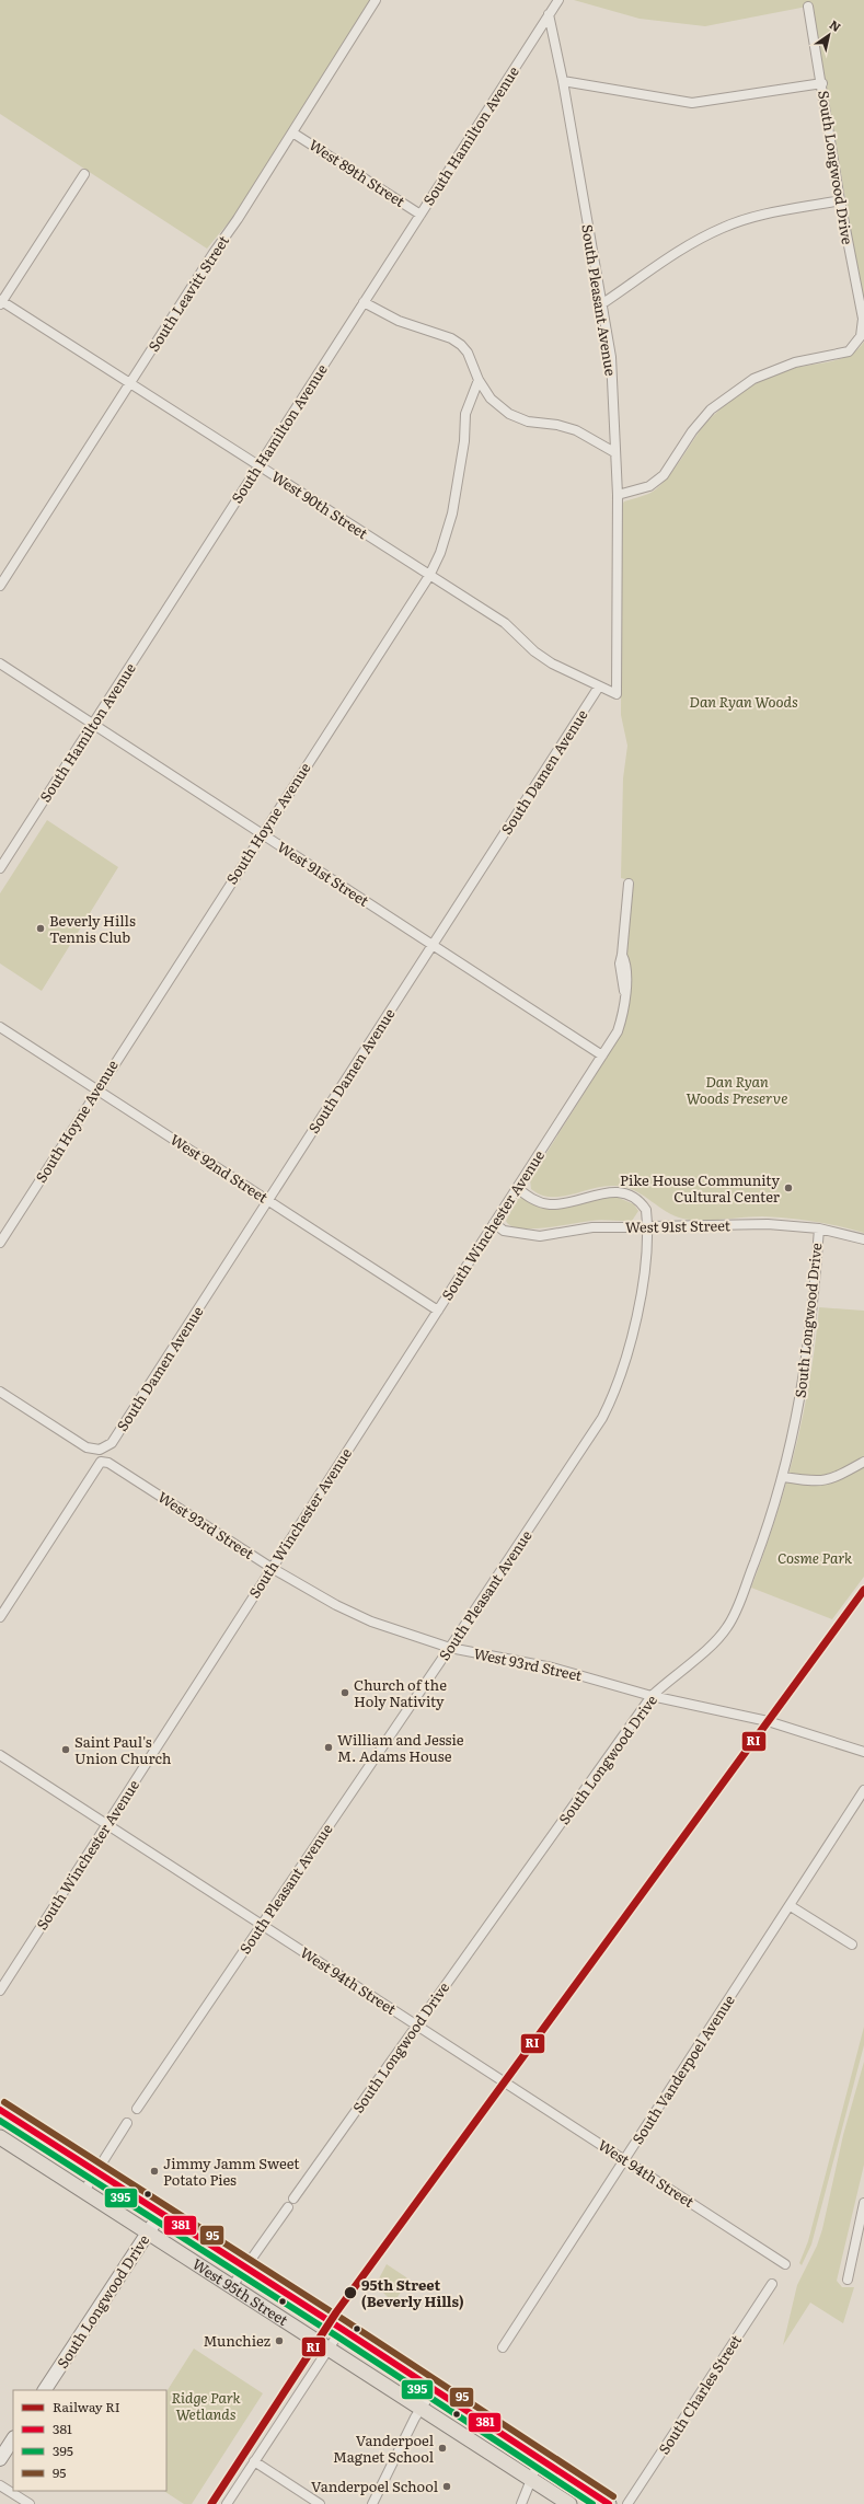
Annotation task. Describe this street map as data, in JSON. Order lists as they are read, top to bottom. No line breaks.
{"streets":{"main road":["West 95th Street"],"street":["South Hamilton Avenue","South Longwood Drive","West 89th Street","South Leavitt Street","South Pleasant Avenue","West 90th Street","South Damen Avenue","South Hoyne Avenue","West 91st Street","West 92nd Street","South Winchester Avenue","West 93rd Street","West 94th Street","South Vanderpoel Avenue","South Charles Street"]},"crossings":[["South Hamilton Avenue","West 89th Street"],["South Hamilton Avenue","South Pleasant Avenue"],["South Hamilton Avenue","West 90th Street"],["South Hamilton Avenue","West 91st Street"],["South Longwood Drive","South Pleasant Avenue"],["South Longwood Drive","West 91st Street"],["South Longwood Drive","West 93rd Street"],["South Longwood Drive","West 94th Street"],["South Longwood Drive","West 95th Street"],["West 89th Street","South Leavitt Street"],["South Leavitt Street","West 90th Street"],["South Pleasant Avenue","West 90th Street"],["South Pleasant Avenue","West 91st Street"],["South Pleasant Avenue","South Winchester Avenue"],["South Pleasant Avenue","West 93rd Street"],["South Pleasant Avenue","West 94th Street"],["West 90th Street","South Damen Avenue"],["West 90th Street","South Hoyne Avenue"],["South Damen Avenue","West 91st Street"],["South Damen Avenue","West 92nd Street"],["South Hoyne Avenue","West 91st Street"],["South Hoyne Avenue","West 92nd Street"],["West 91st Street","South Winchester Avenue"],["West 92nd Street","South Winchester Avenue"],["South Winchester Avenue","West 93rd Street"],["South Winchester Avenue","West 94th Street"],["West 94th Street","South Vanderpoel Avenue"]],"parks":["Dan Ryan Woods","Dan Ryan Woods Preserve","Cosme Park","Ridge Park Wetlands"],"places":["Beverly Hills Tennis Club","Pike House Community Cultural Center","Church of the Holy Nativity","William and Jessie M. Adams House","Saint Paul's Union Church","Jimmy Jamm Sweet Potato Pies","95th Street (Beverly Hills)","Munchiez","Vanderpoel Magnet School","Vanderpoel School"],"lines":["rail line RI","transit line 95","transit line 381","transit line 395"],"legend":["Railway RI","381","395","95"],"north":"top right"}
